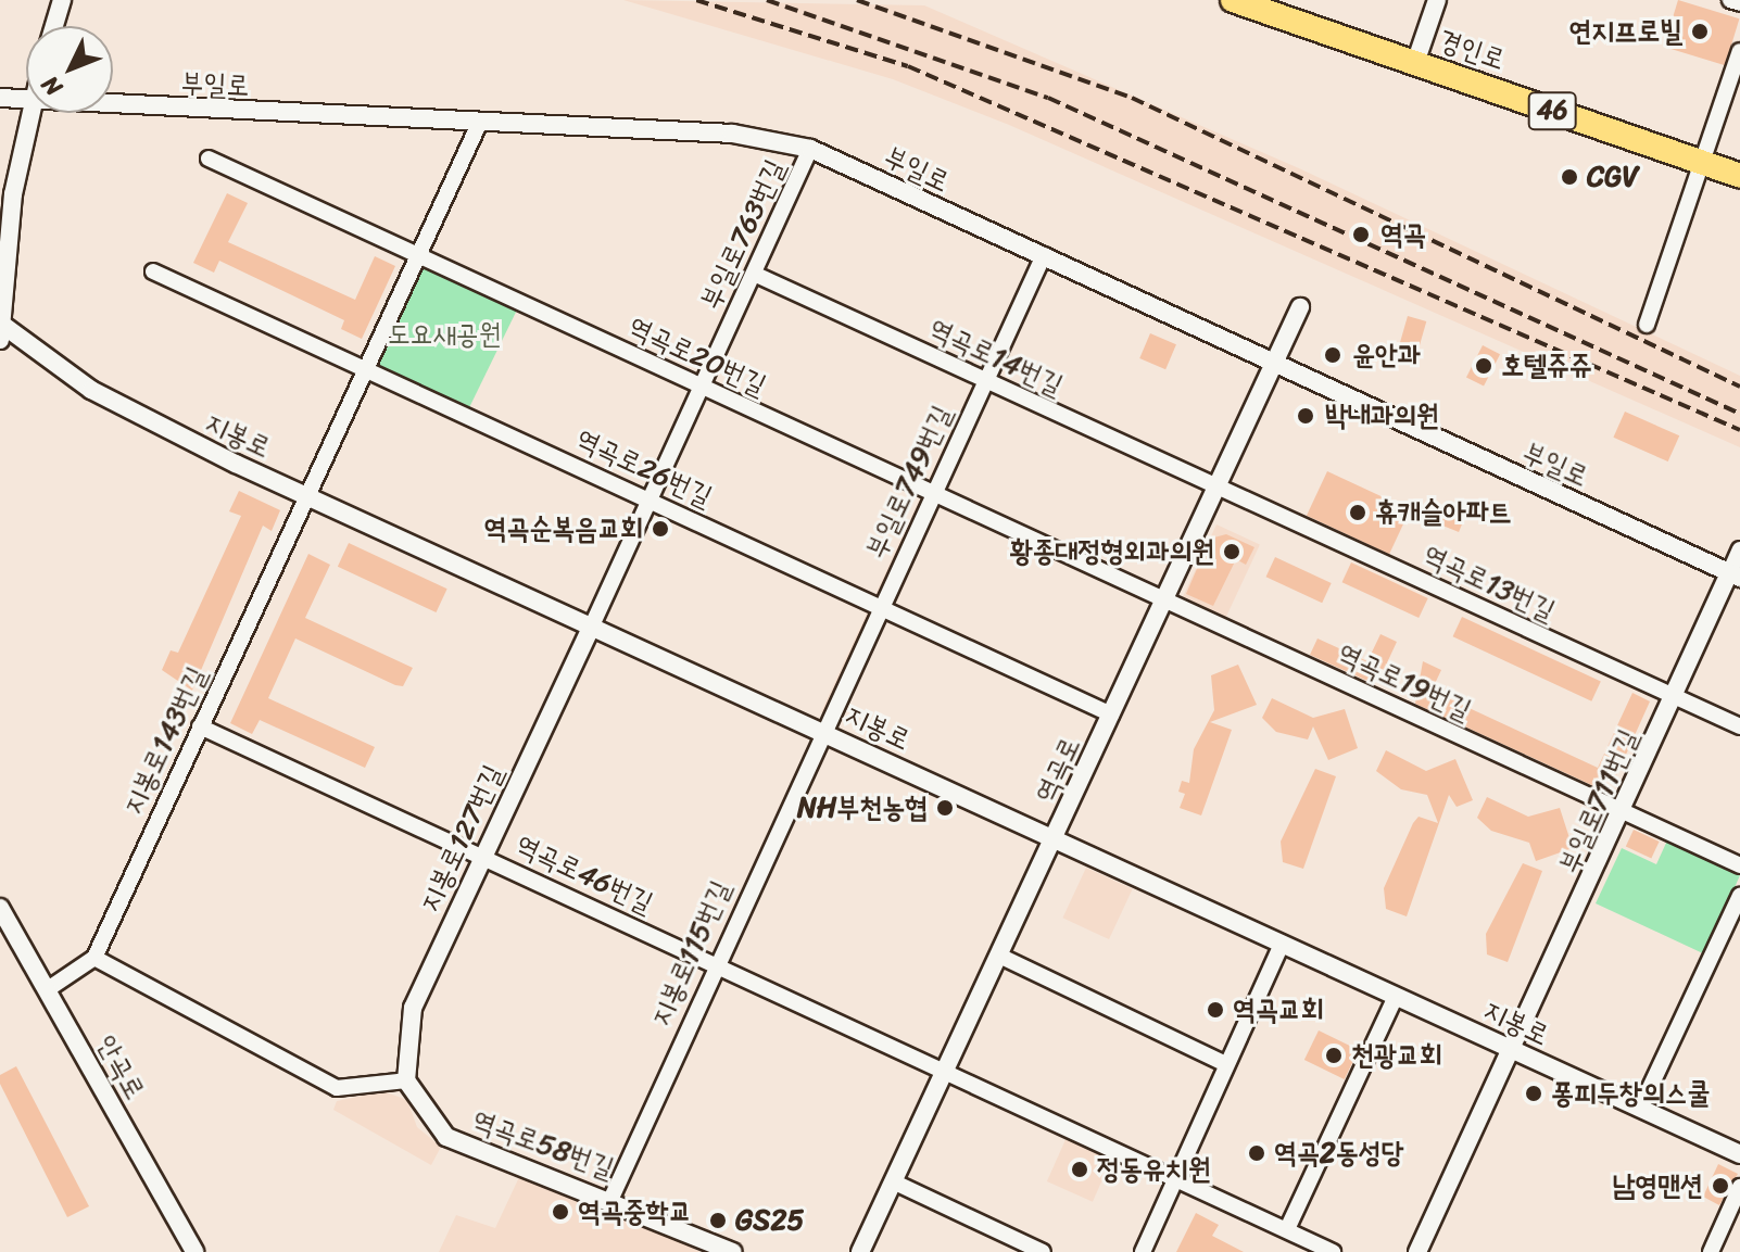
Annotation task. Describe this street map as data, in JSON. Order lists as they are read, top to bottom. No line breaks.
{"streets":{"main road":["경인로","46"],"street":["부일로","부일로763번길","역곡로20번길","역곡로14번길","지봉로","역곡로26번길","부일로749번길","역곡로13번길","역곡로19번길","지봉로143번길","역곡로","부일로711번길","지봉로127번길","역곡로46번길","지봉로115번길","안곡로","역곡로58번길"]},"crossings":[["부일로","부일로763번길"],["부일로","부일로749번길"],["부일로","지봉로143번길"],["부일로","역곡로"],["부일로","부일로711번길"],["부일로763번길","역곡로20번길"],["부일로763번길","역곡로14번길"],["부일로763번길","지봉로"],["부일로763번길","역곡로26번길"],["부일로763번길","지봉로127번길"],["역곡로20번길","부일로749번길"],["역곡로20번길","역곡로19번길"],["역곡로20번길","지봉로143번길"],["역곡로20번길","역곡로"],["역곡로14번길","부일로749번길"],["역곡로14번길","역곡로13번길"],["역곡로14번길","역곡로"],["지봉로","부일로749번길"],["지봉로","지봉로143번길"],["지봉로","역곡로"],["지봉로","부일로711번길"],["지봉로","지봉로127번길"],["지봉로","지봉로115번길"],["역곡로26번길","부일로749번길"],["역곡로26번길","지봉로143번길"],["역곡로26번길","역곡로"],["부일로749번길","지봉로115번길"],["역곡로13번길","역곡로"],["역곡로13번길","부일로711번길"],["역곡로19번길","역곡로"],["역곡로19번길","부일로711번길"],["지봉로143번길","역곡로46번길"],["역곡로","역곡로46번길"],["지봉로127번길","역곡로46번길"],["지봉로127번길","역곡로58번길"],["역곡로46번길","지봉로115번길"],["지봉로115번길","역곡로58번길"]],"parks":["도요새공원"],"places":["연지프로빌","CGV","역곡","윤안과","호텔쥬쥬","박내과의원","휴캐슬아파트","역곡순복음교회","황종대정형외과의원","NH부천농협","역곡교회","천광교회","퐁피두창의스쿨","역곡2동성당","정동유치원","남영맨션","역곡중학교","GS25"],"north":"bottom left"}
